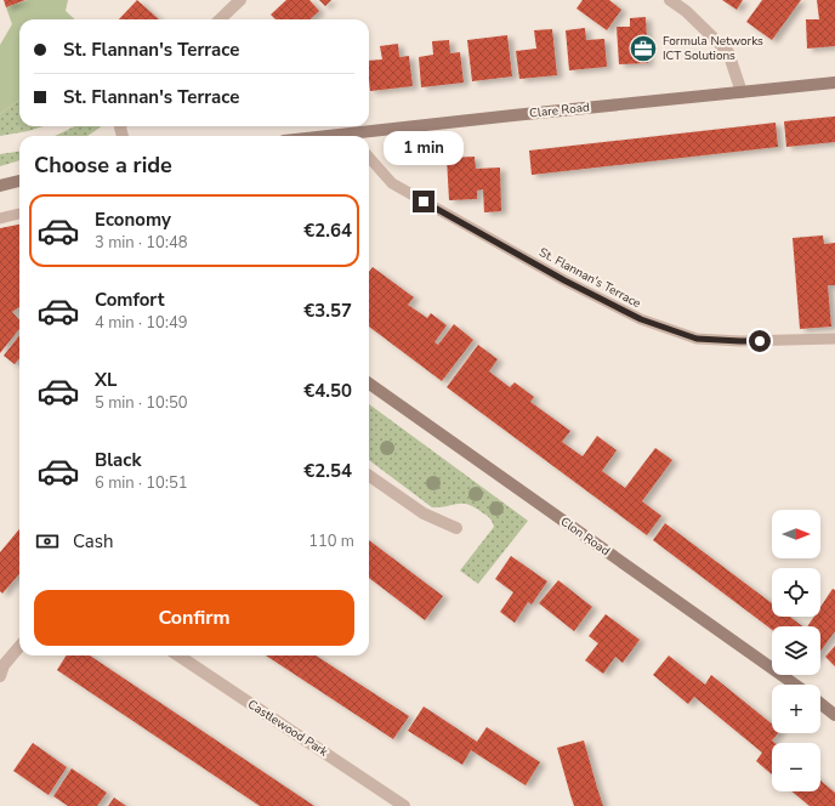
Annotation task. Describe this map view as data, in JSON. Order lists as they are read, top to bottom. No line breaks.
{"streets":{"main road":["Clare Road","Clon Road"],"street":["Castlewood Park"],"lane":["St. Flannan's Terrace"]},"places":{"office":["Formula Networks ICT Solutions"]},"north":"right","page":{"banner":["St. Flannan's Terrace","St. Flannan's Terrace"],"bubble":"1 min","heading":"Choose a ride","list":[{"name":"Economy","note":"3 min · 10:48","value":"€2.64"},{"name":"Comfort","note":"4 min · 10:49","value":"€3.57"},{"name":"XL","note":"5 min · 10:50","value":"€4.50"},{"name":"Black","note":"6 min · 10:51","value":"€2.54"}],"map_buttons":["+","−"],"pay":["Cash","110 m"],"buttons":"Confirm"}}
